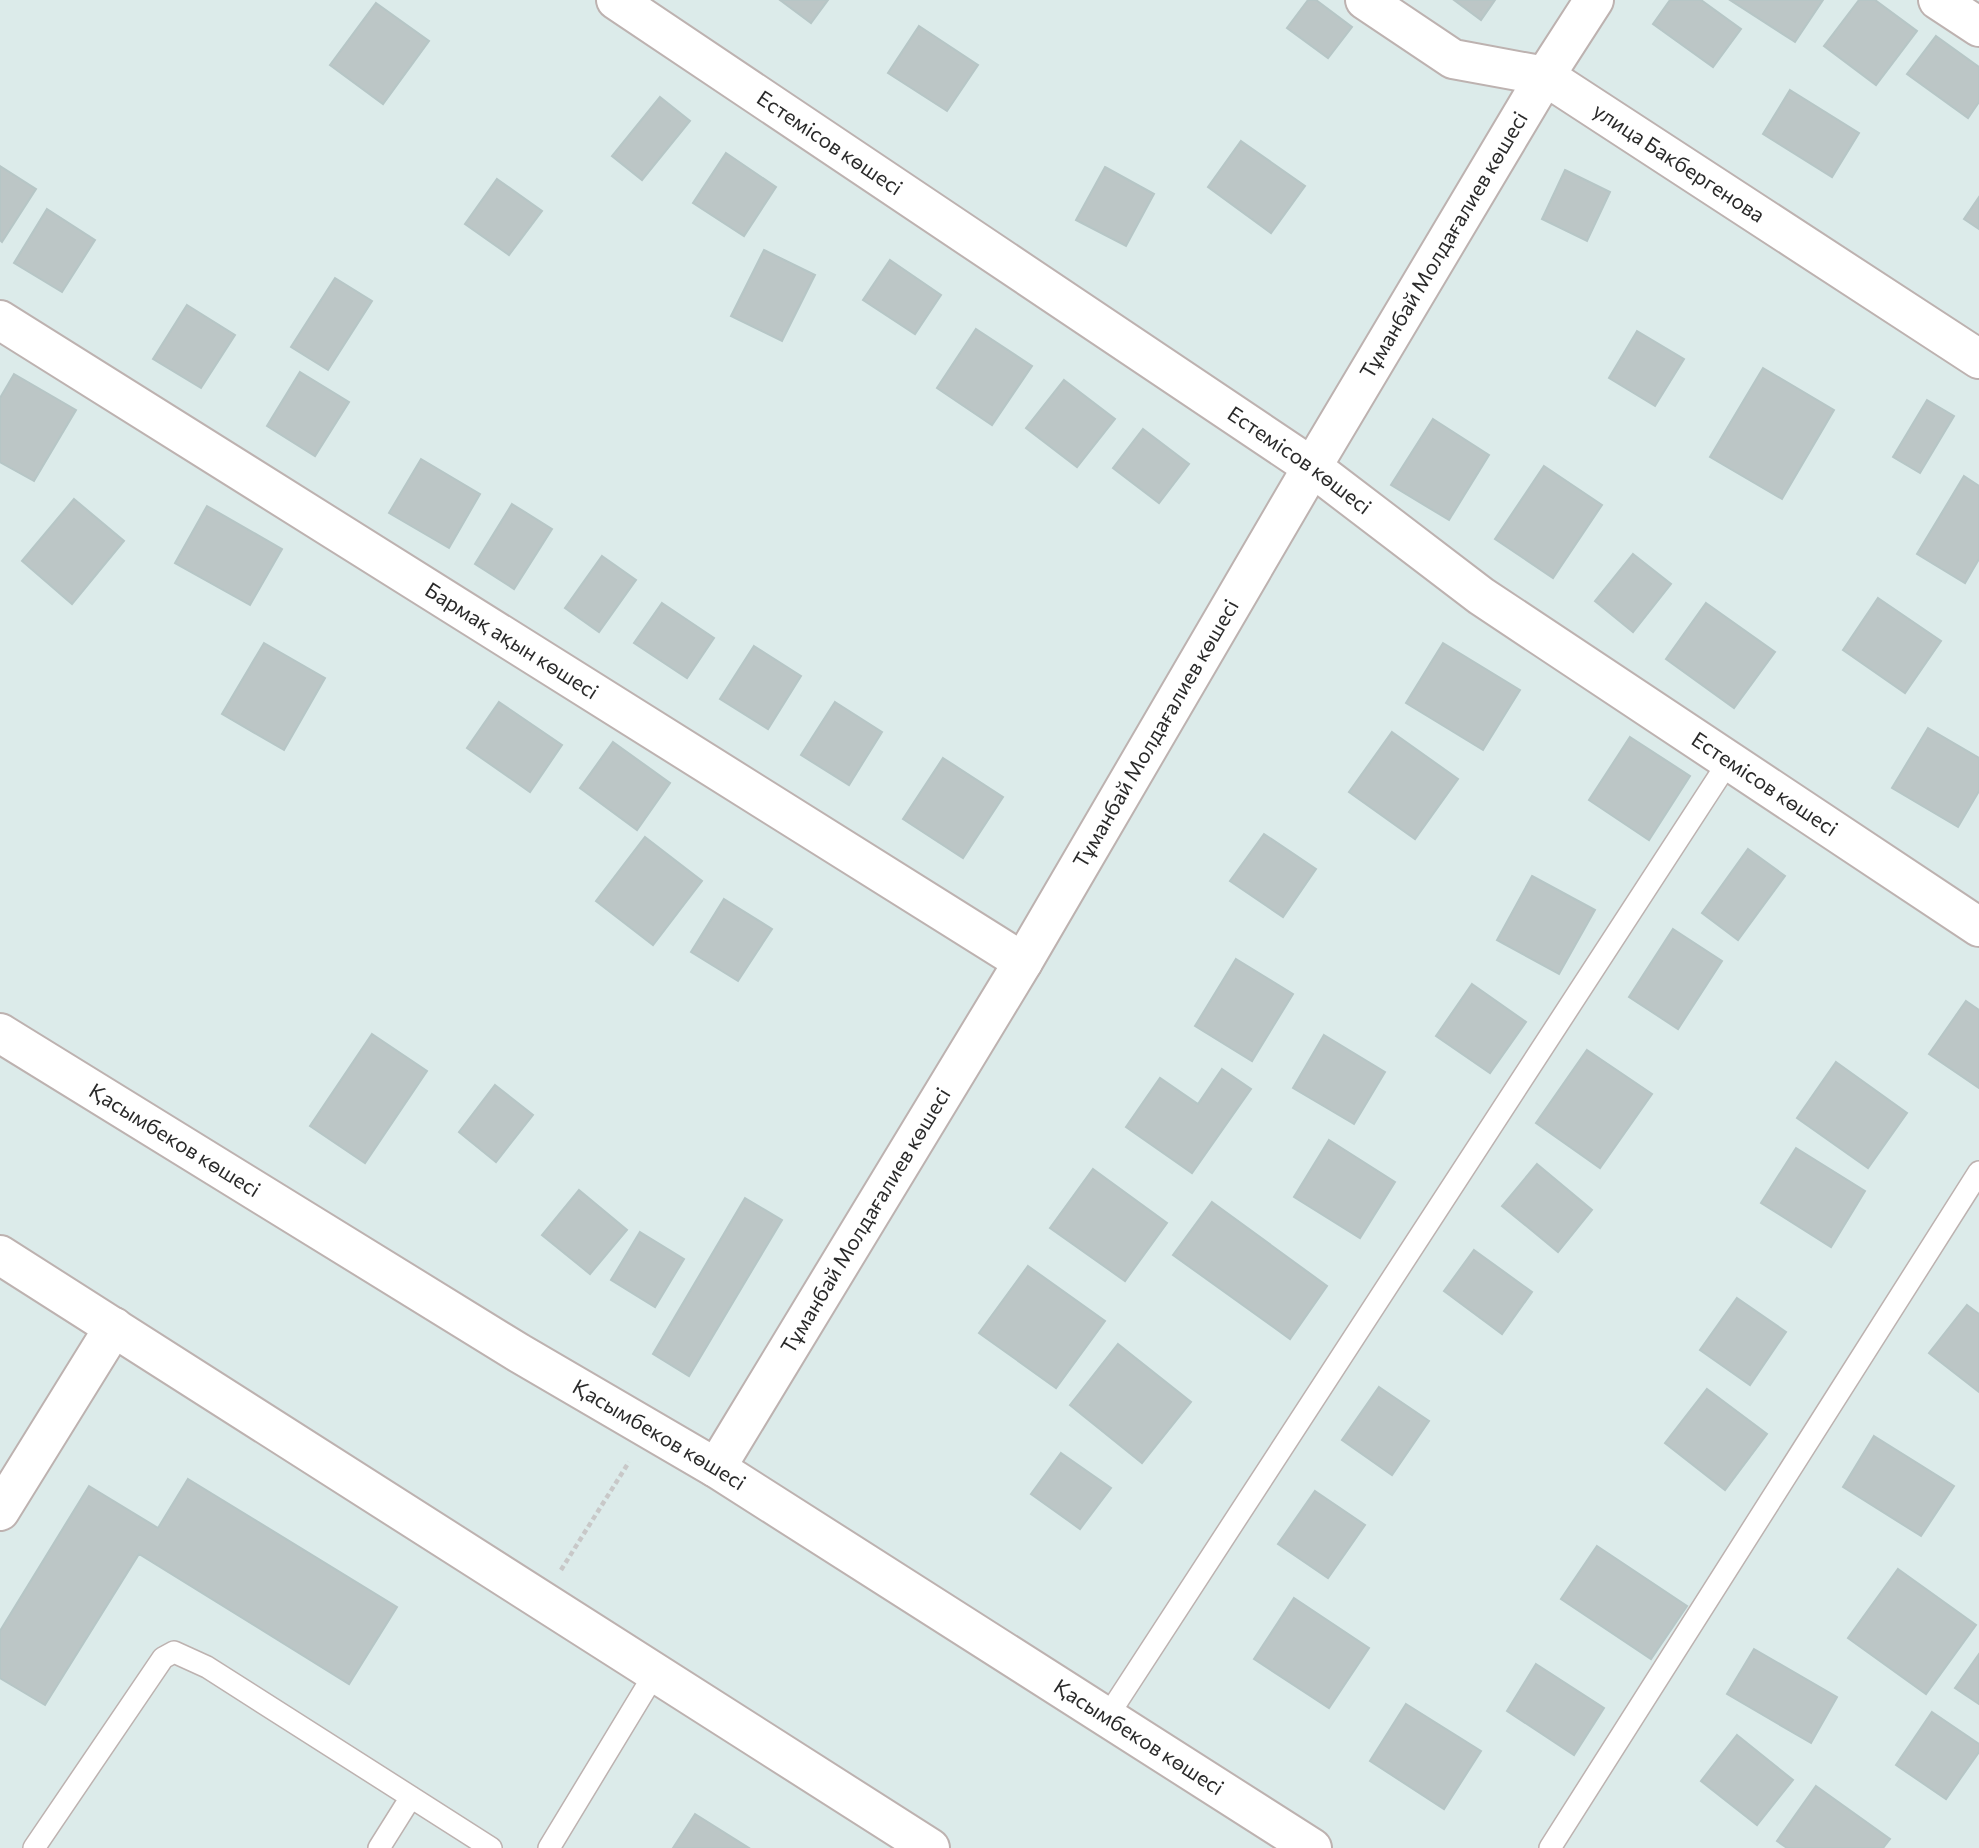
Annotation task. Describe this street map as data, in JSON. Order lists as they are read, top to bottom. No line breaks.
{"streets":{"street":["Естемісов көшесі","улица Бакбергенова","Тұманбай Молдағалиев көшесі","Бармақ ақын көшесі","Қасымбеков көшесі"]},"crossings":[["Естемісов көшесі","Тұманбай Молдағалиев көшесі"],["улица Бакбергенова","Тұманбай Молдағалиев көшесі"],["Тұманбай Молдағалиев көшесі","Бармақ ақын көшесі"],["Тұманбай Молдағалиев көшесі","Қасымбеков көшесі"]]}
